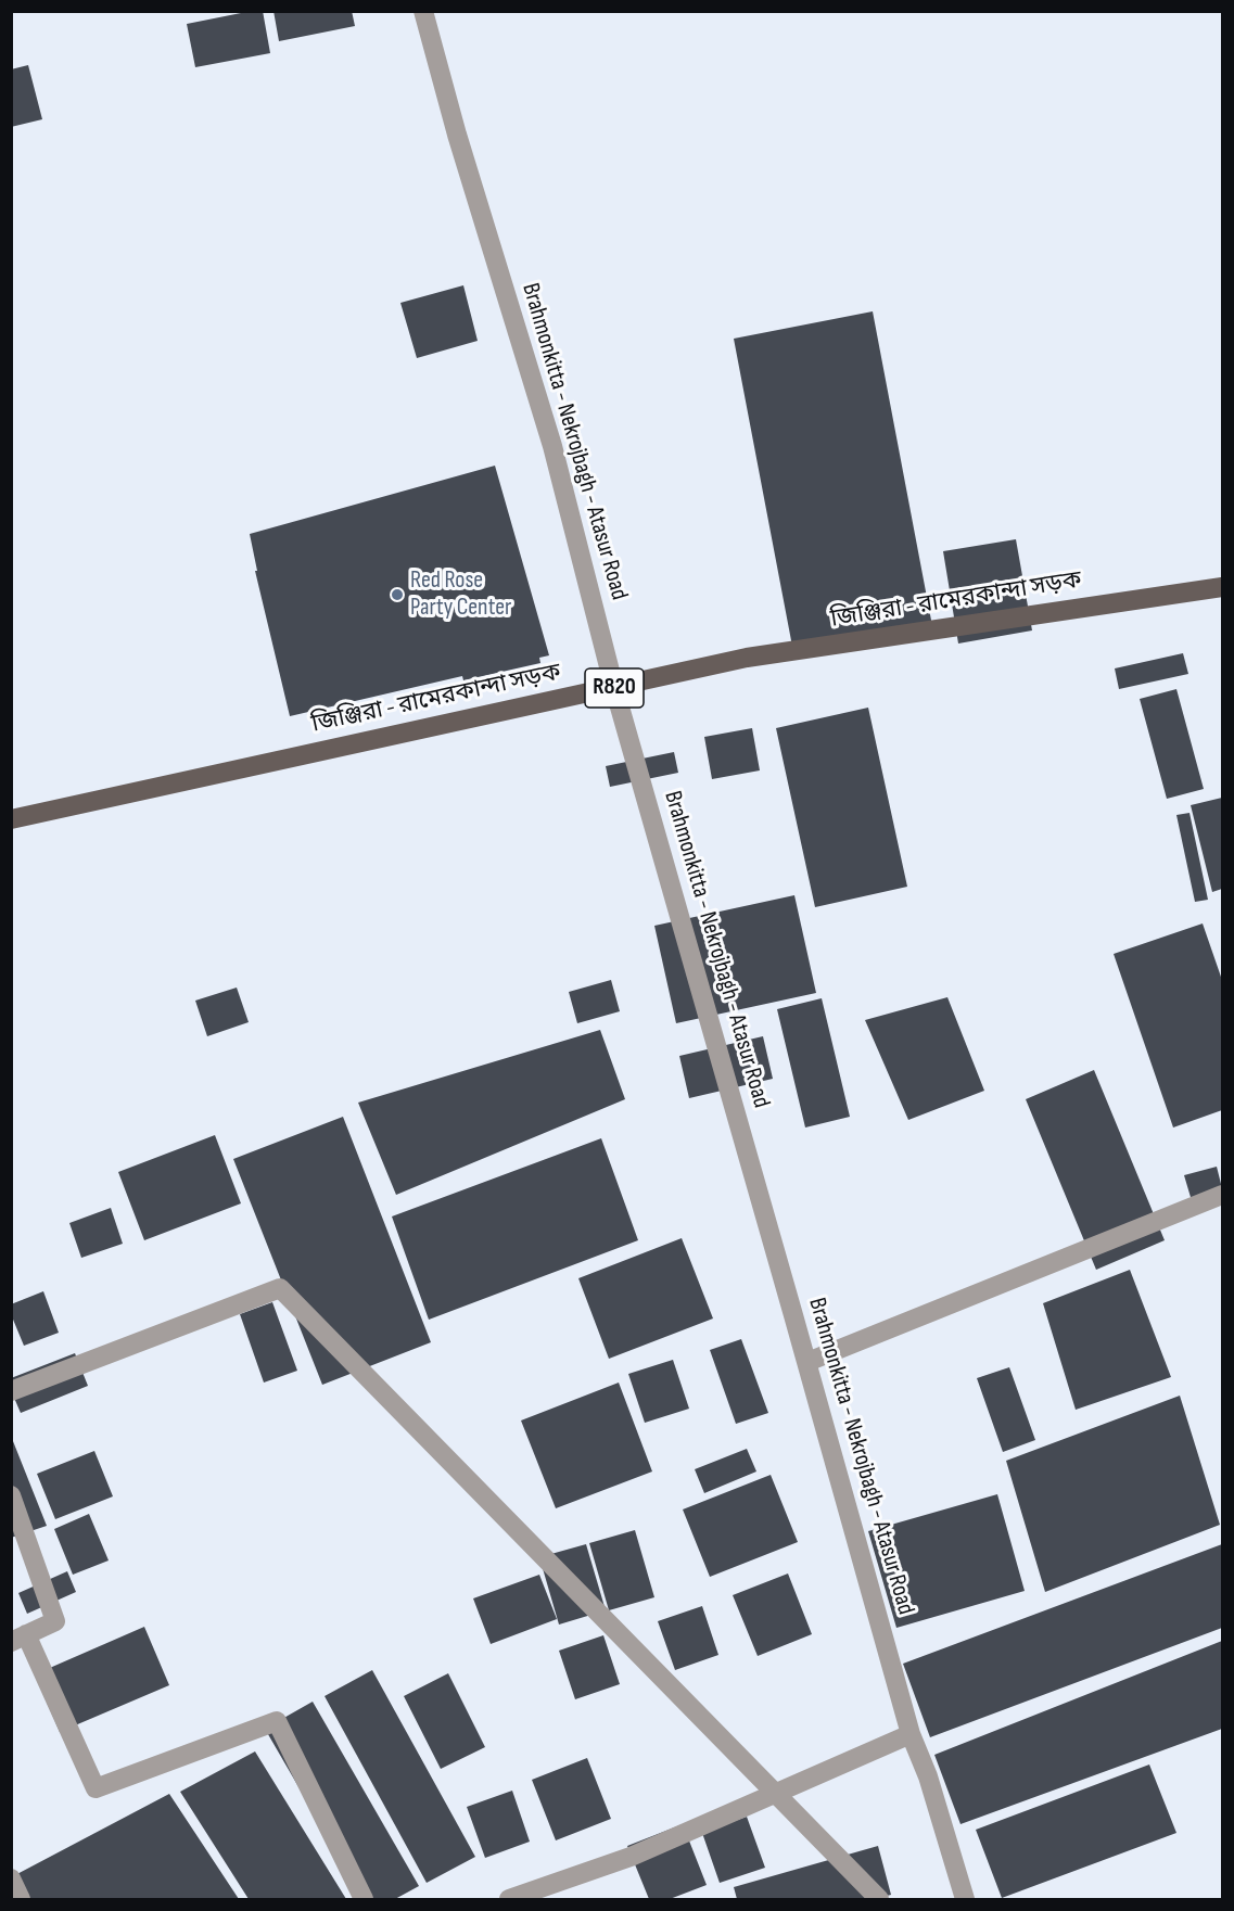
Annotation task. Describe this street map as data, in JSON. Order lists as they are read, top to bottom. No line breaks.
{"streets":{"main road":["জিঞ্জিরা - রামেরকান্দা সড়ক","R820"],"street":["Brahmonkitta - Nekrojbagh - Atasur Road"]},"crossings":[["Brahmonkitta - Nekrojbagh - Atasur Road","জিঞ্জিরা - রামেরকান্দা সড়ক"]],"places":["Red Rose Party Center"]}
